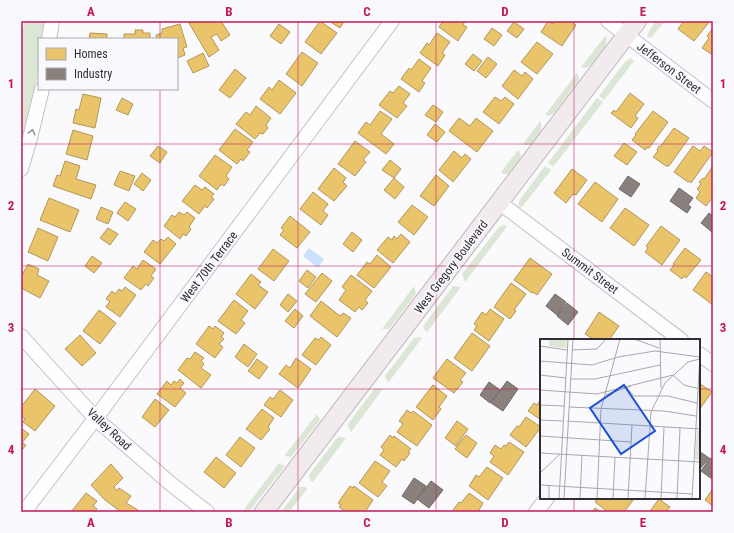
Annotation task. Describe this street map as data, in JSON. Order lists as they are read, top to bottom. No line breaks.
{"streets":{"main road":["West Gregory Boulevard"],"street":["Jefferson Street","West 70th Terrace","Summit Street","Valley Road"]},"crossings":[["Jefferson Street","West Gregory Boulevard"],["West 70th Terrace","Valley Road"],["West Gregory Boulevard","Summit Street"]],"legend":["Homes","Industry"],"grid":{"columns":["A","B","C","D","E"],"rows":["1","2","3","4"]}}
